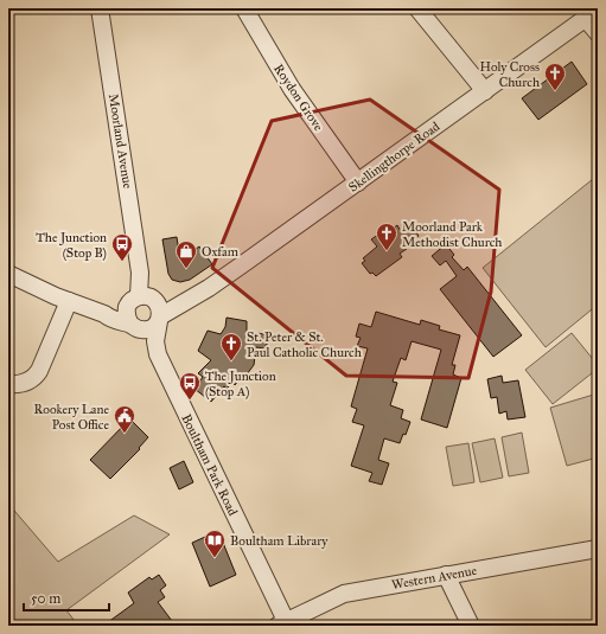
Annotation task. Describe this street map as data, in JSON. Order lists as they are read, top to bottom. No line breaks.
{"streets":{"street":["Roydon Grove","Moorland Avenue","Skellingthorpe Road","Boultham Park Road","Western Avenue"]},"crossings":[["Roydon Grove","Skellingthorpe Road"],["Moorland Avenue","Skellingthorpe Road"],["Boultham Park Road","Western Avenue"]],"places":{"church":["Holy Cross Church","Moorland Park Methodist Church","St. Peter & St. Paul Catholic Church"],"bus stop":["The Junction (Stop B)","The Junction (Stop A)"],"shop":["Oxfam"],"public building":["Rookery Lane Post Office"],"library":["Boultham Library"]},"scale_bar":"50 m"}
